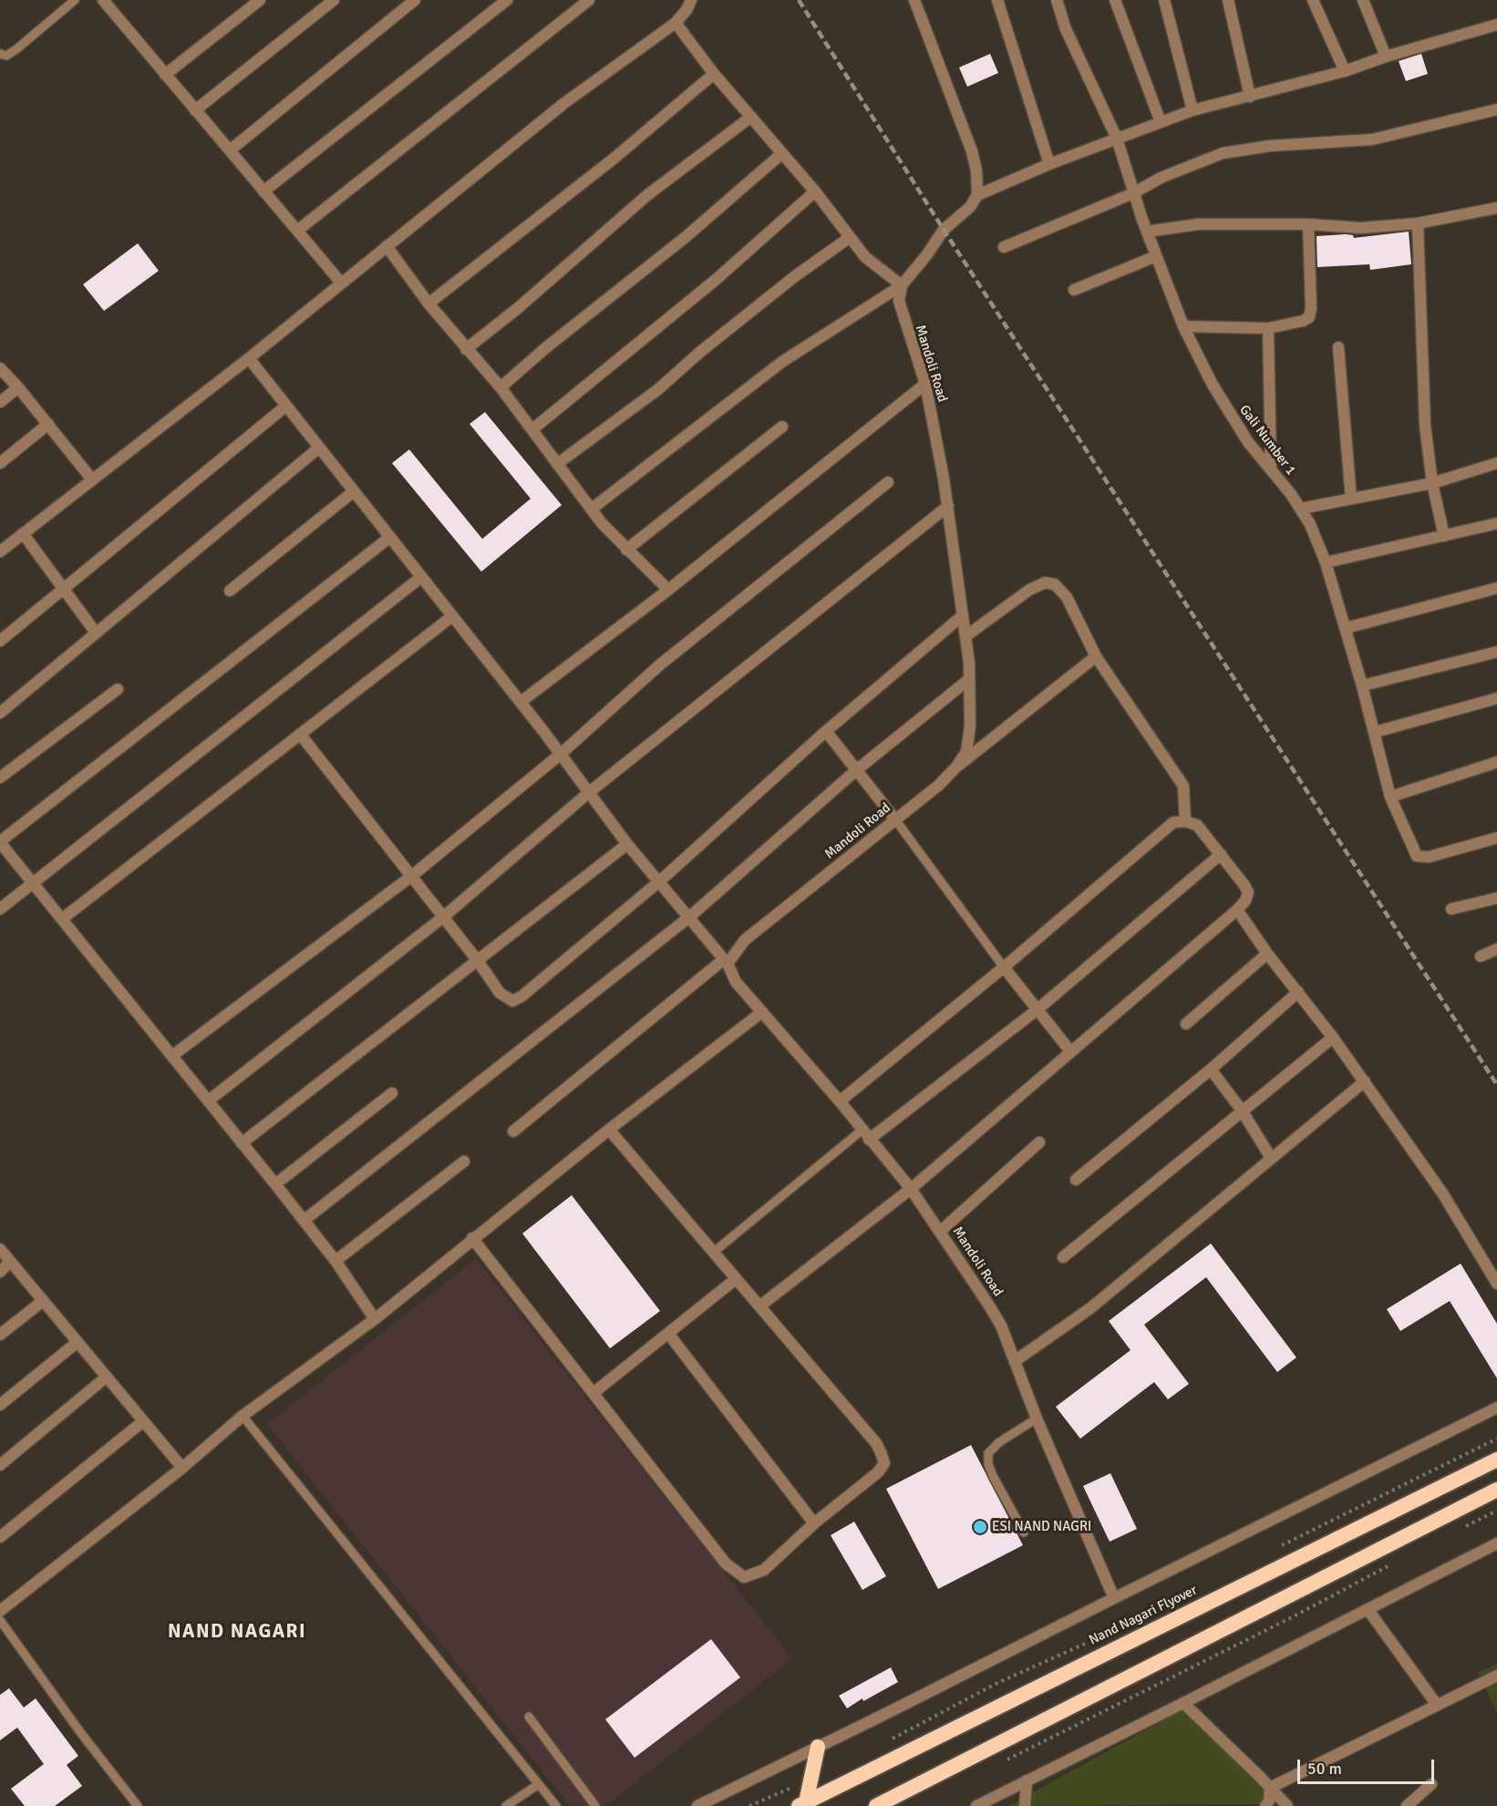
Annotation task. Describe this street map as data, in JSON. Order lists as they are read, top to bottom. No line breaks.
{"streets":{"highway":["Nand Nagari Flyover"],"street":["Mandoli Road","Gali Number 1"]},"districts":["NAND NAGARI"],"places":["ESI NAND NAGRI"],"scale_bar":"50 m"}
